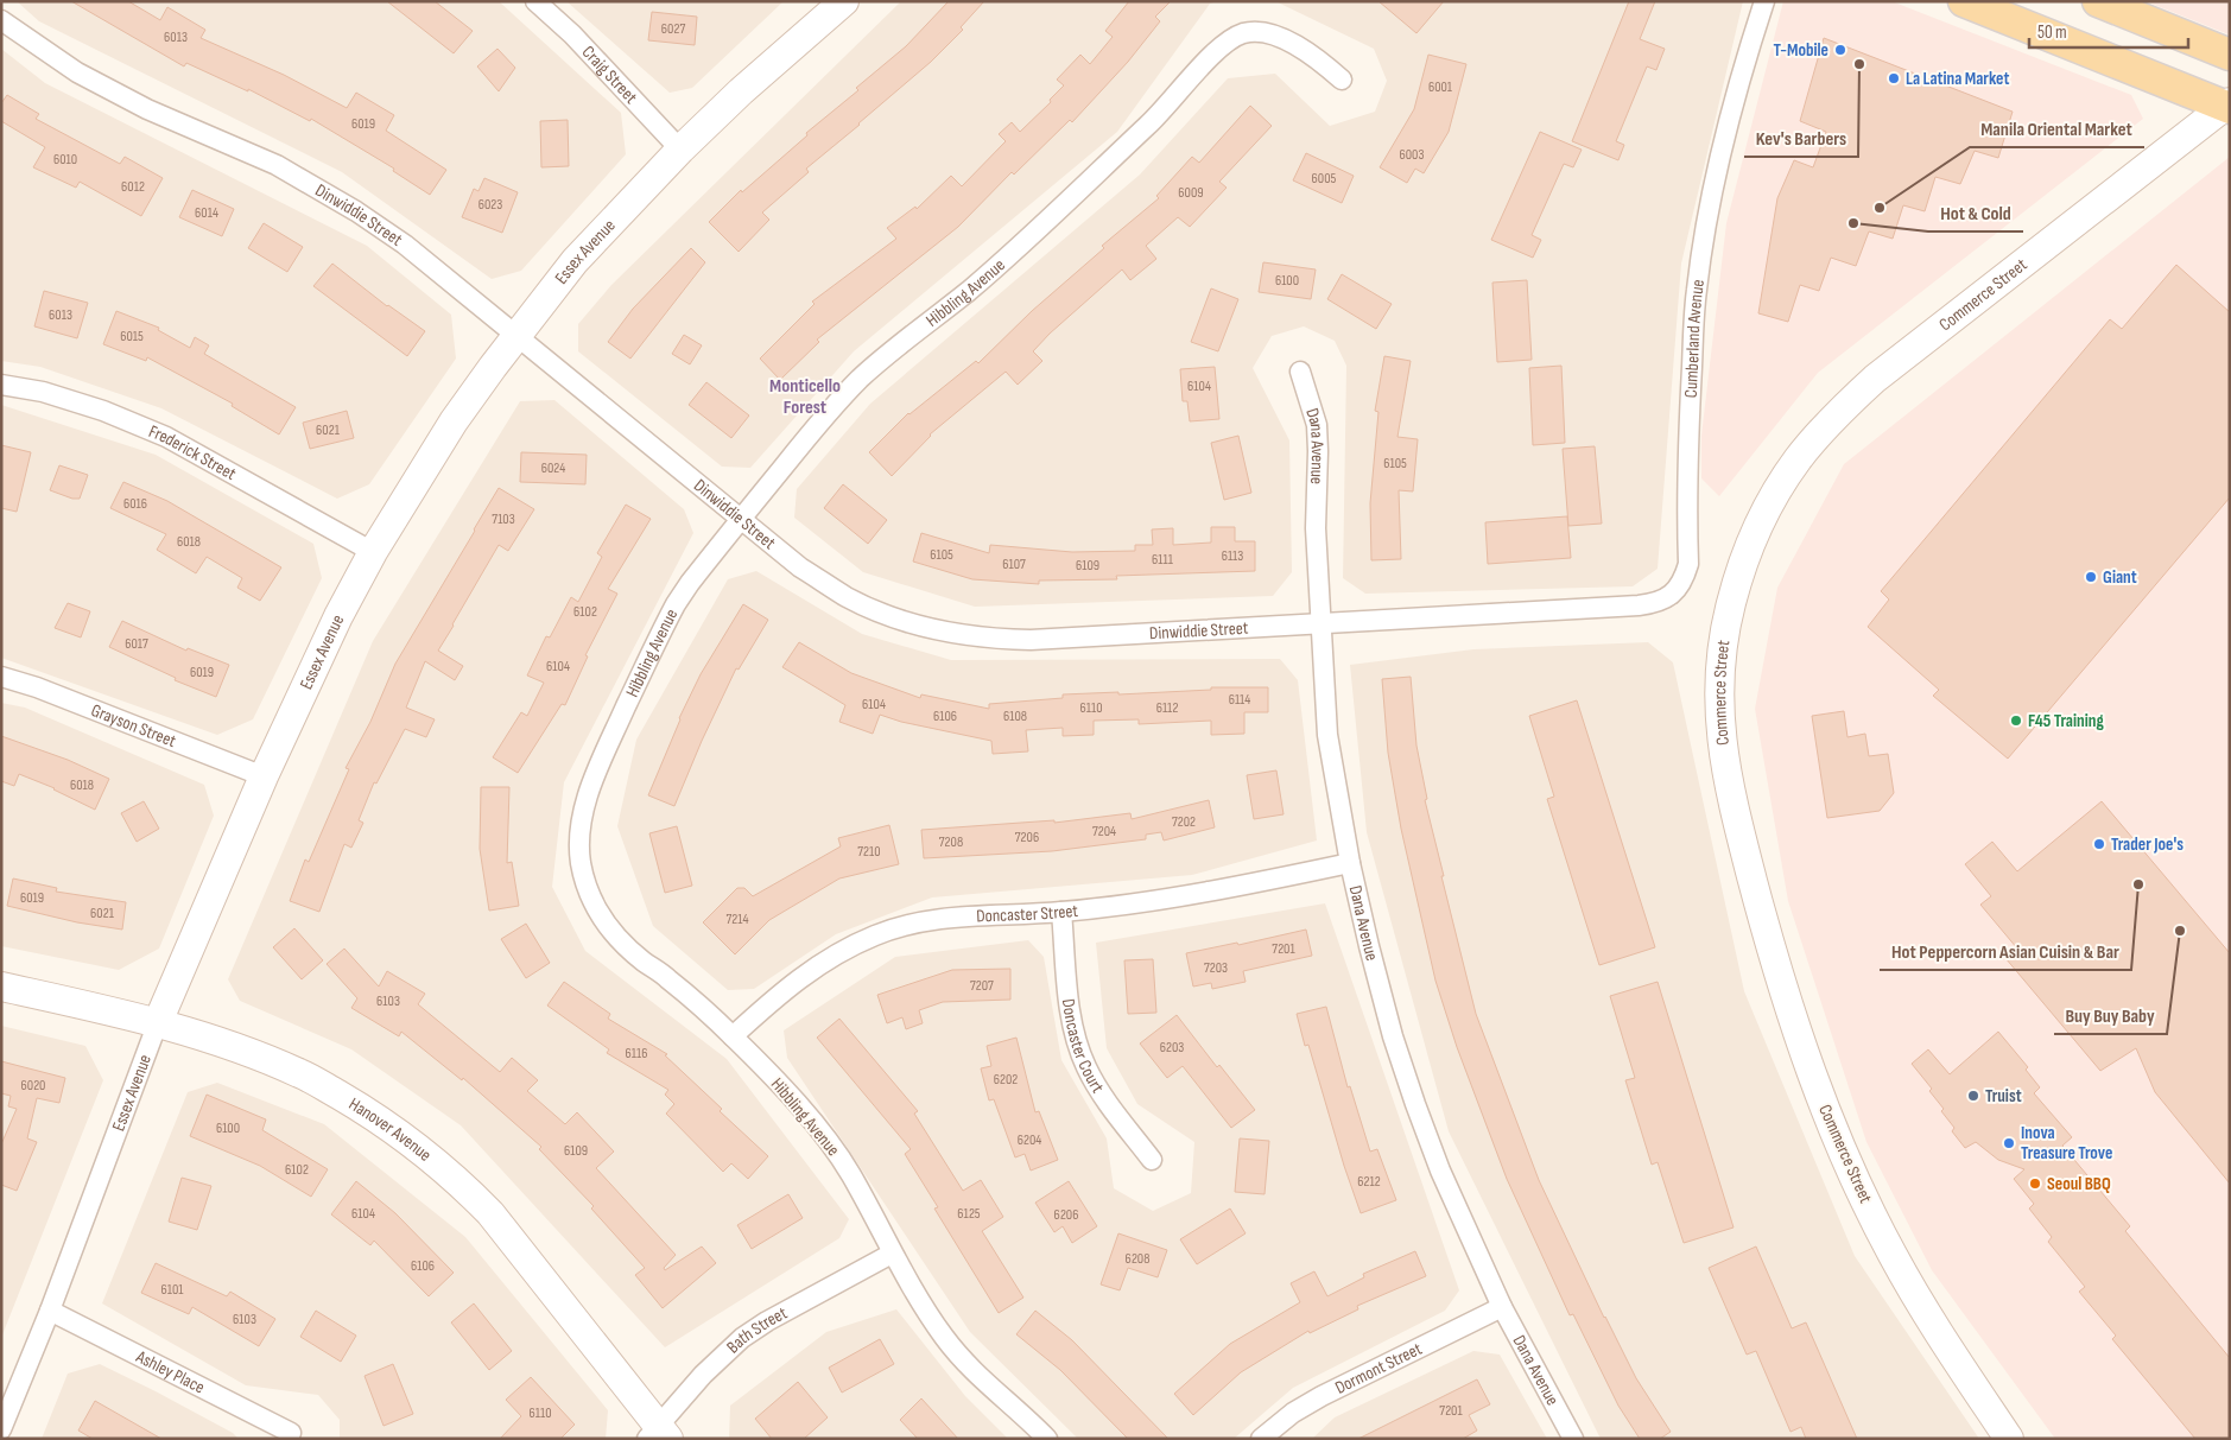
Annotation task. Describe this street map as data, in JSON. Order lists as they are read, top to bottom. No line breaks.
{"streets":{"street":["Craig Street","Dinwiddie Street","Essex Avenue","Hibbling Avenue","Commerce Street","Cumberland Avenue","Dana Avenue","Frederick Street","Grayson Street","Doncaster Street","Doncaster Court","Hanover Avenue","Bath Street","Dormont Street","Ashley Place"]},"crossings":[["Craig Street","Essex Avenue"],["Dinwiddie Street","Essex Avenue"],["Dinwiddie Street","Hibbling Avenue"],["Dinwiddie Street","Cumberland Avenue"],["Dinwiddie Street","Dana Avenue"],["Essex Avenue","Frederick Street"],["Essex Avenue","Grayson Street"],["Essex Avenue","Hanover Avenue"],["Essex Avenue","Ashley Place"],["Hibbling Avenue","Doncaster Street"],["Hibbling Avenue","Bath Street"],["Dana Avenue","Doncaster Street"],["Dana Avenue","Dormont Street"],["Doncaster Street","Doncaster Court"],["Hanover Avenue","Bath Street"]],"districts":["Monticello Forest"],"places":["T-Mobile","Kev's Barbers","La Latina Market","Manila Oriental Market","Hot & Cold","Giant","F45 Training","Trader Joe's","Hot Peppercorn Asian Cuisin & Bar","Buy Buy Baby","Truist","Inova Treasure Trove","Seoul BBQ"],"house_numbers":["6027","6013","6001","6019","6003","6010","6005","6012","6009","6023","6014","6100","6013","6015","6104","6021","6105","6024","6016","7103","6018","6105","6113","6111","6107","6109","6102","6017","6104","6019","6114","6104","6110","6112","6106","6108","6018","7202","7204","7206","7208","7210","6019","6021","7214","7201","7203","7207","6103","6203","6116","6202","6020","6100","6204","6109","6102","6212","6104","6125","6206","6208","6106","6101","6103","7201","6110"],"scale_bar":"50 m"}
